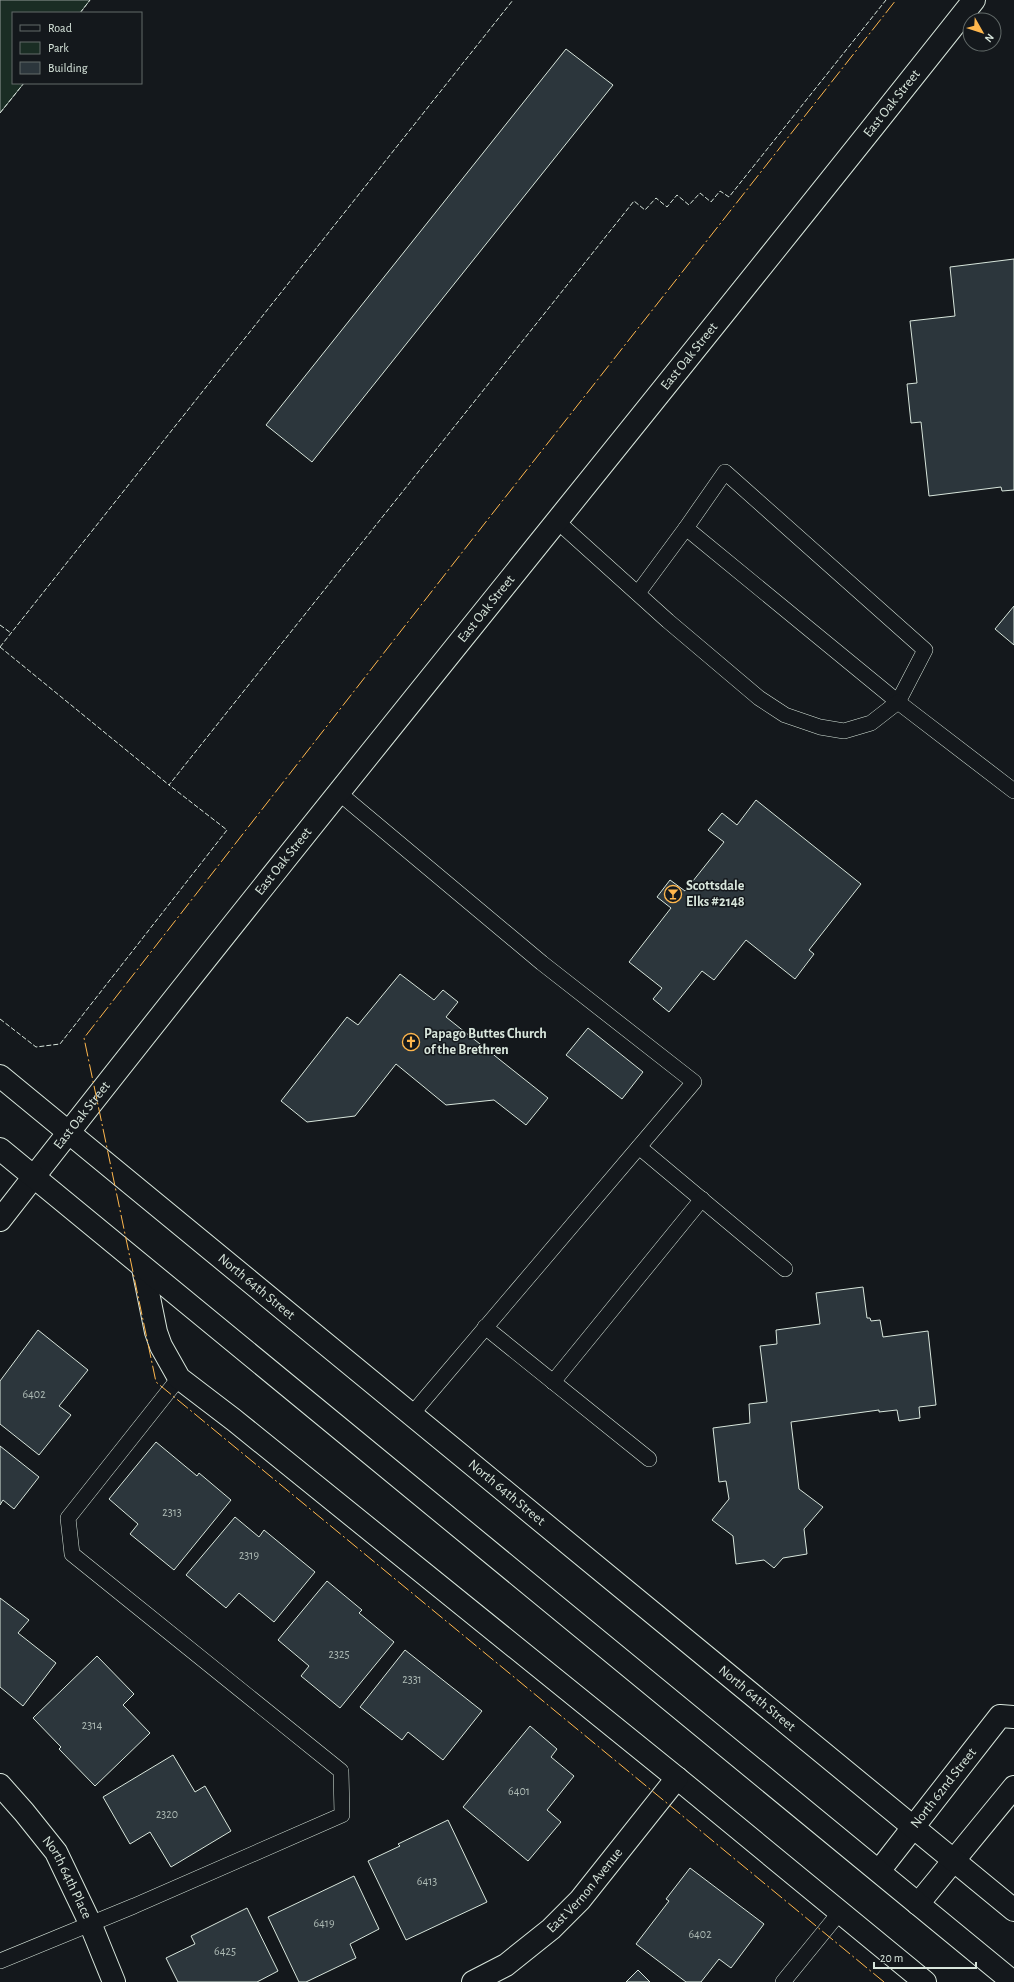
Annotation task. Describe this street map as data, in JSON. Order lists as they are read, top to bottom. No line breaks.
{"streets":{"street":["East Oak Street","North 64th Street","North 62nd Street","North 64th Place","East Vernon Avenue"]},"crossings":[["East Oak Street","North 64th Street"],["North 64th Street","North 62nd Street"]],"places":{"bar":["Scottsdale Elks #2148"],"church":["Papago Buttes Church of the Brethren"]},"house_numbers":["6402","2313","2319","2325","2331","2314","6401","2320","6413","6419","6402","6425"],"legend":["Road","Park","Building"],"scale_bar":"20 m","north":"bottom right"}
